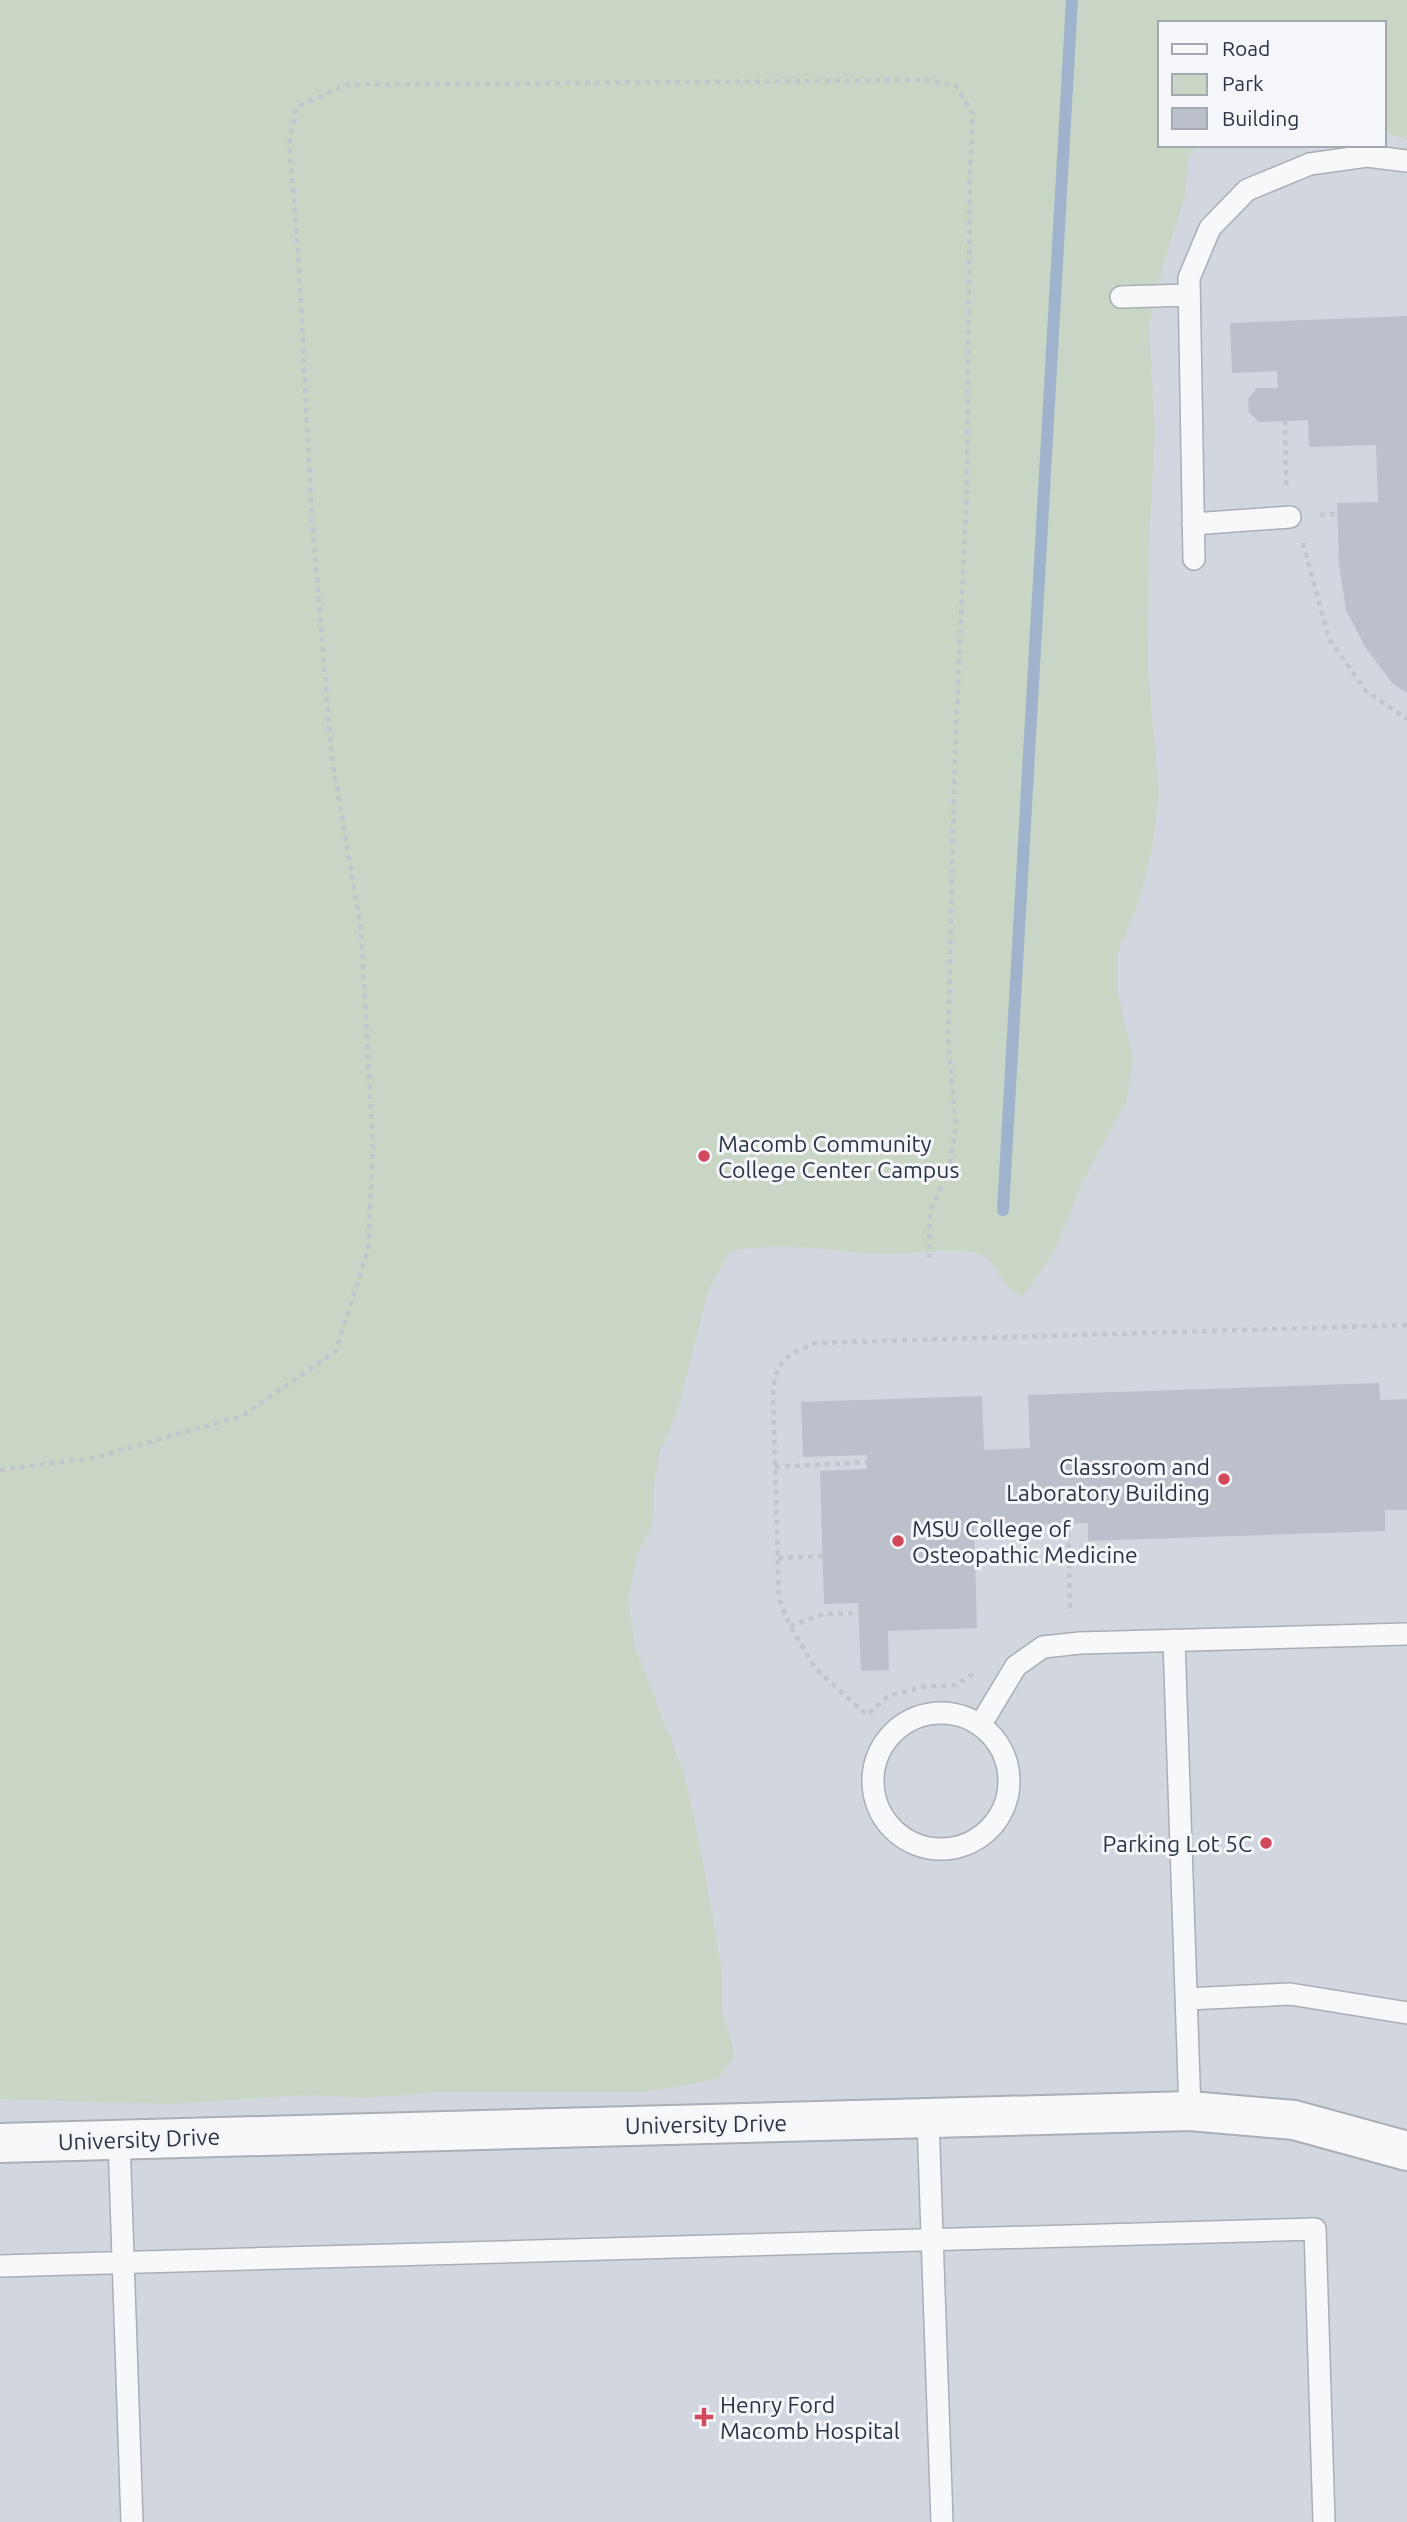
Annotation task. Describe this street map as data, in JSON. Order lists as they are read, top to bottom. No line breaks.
{"streets":{"street":["University Drive"]},"places":{"other":["Macomb Community College Center Campus","Classroom and Laboratory Building","MSU College of Osteopathic Medicine","Parking Lot 5C"],"health":["Henry Ford Macomb Hospital"]},"legend":["Road","Park","Building"]}
